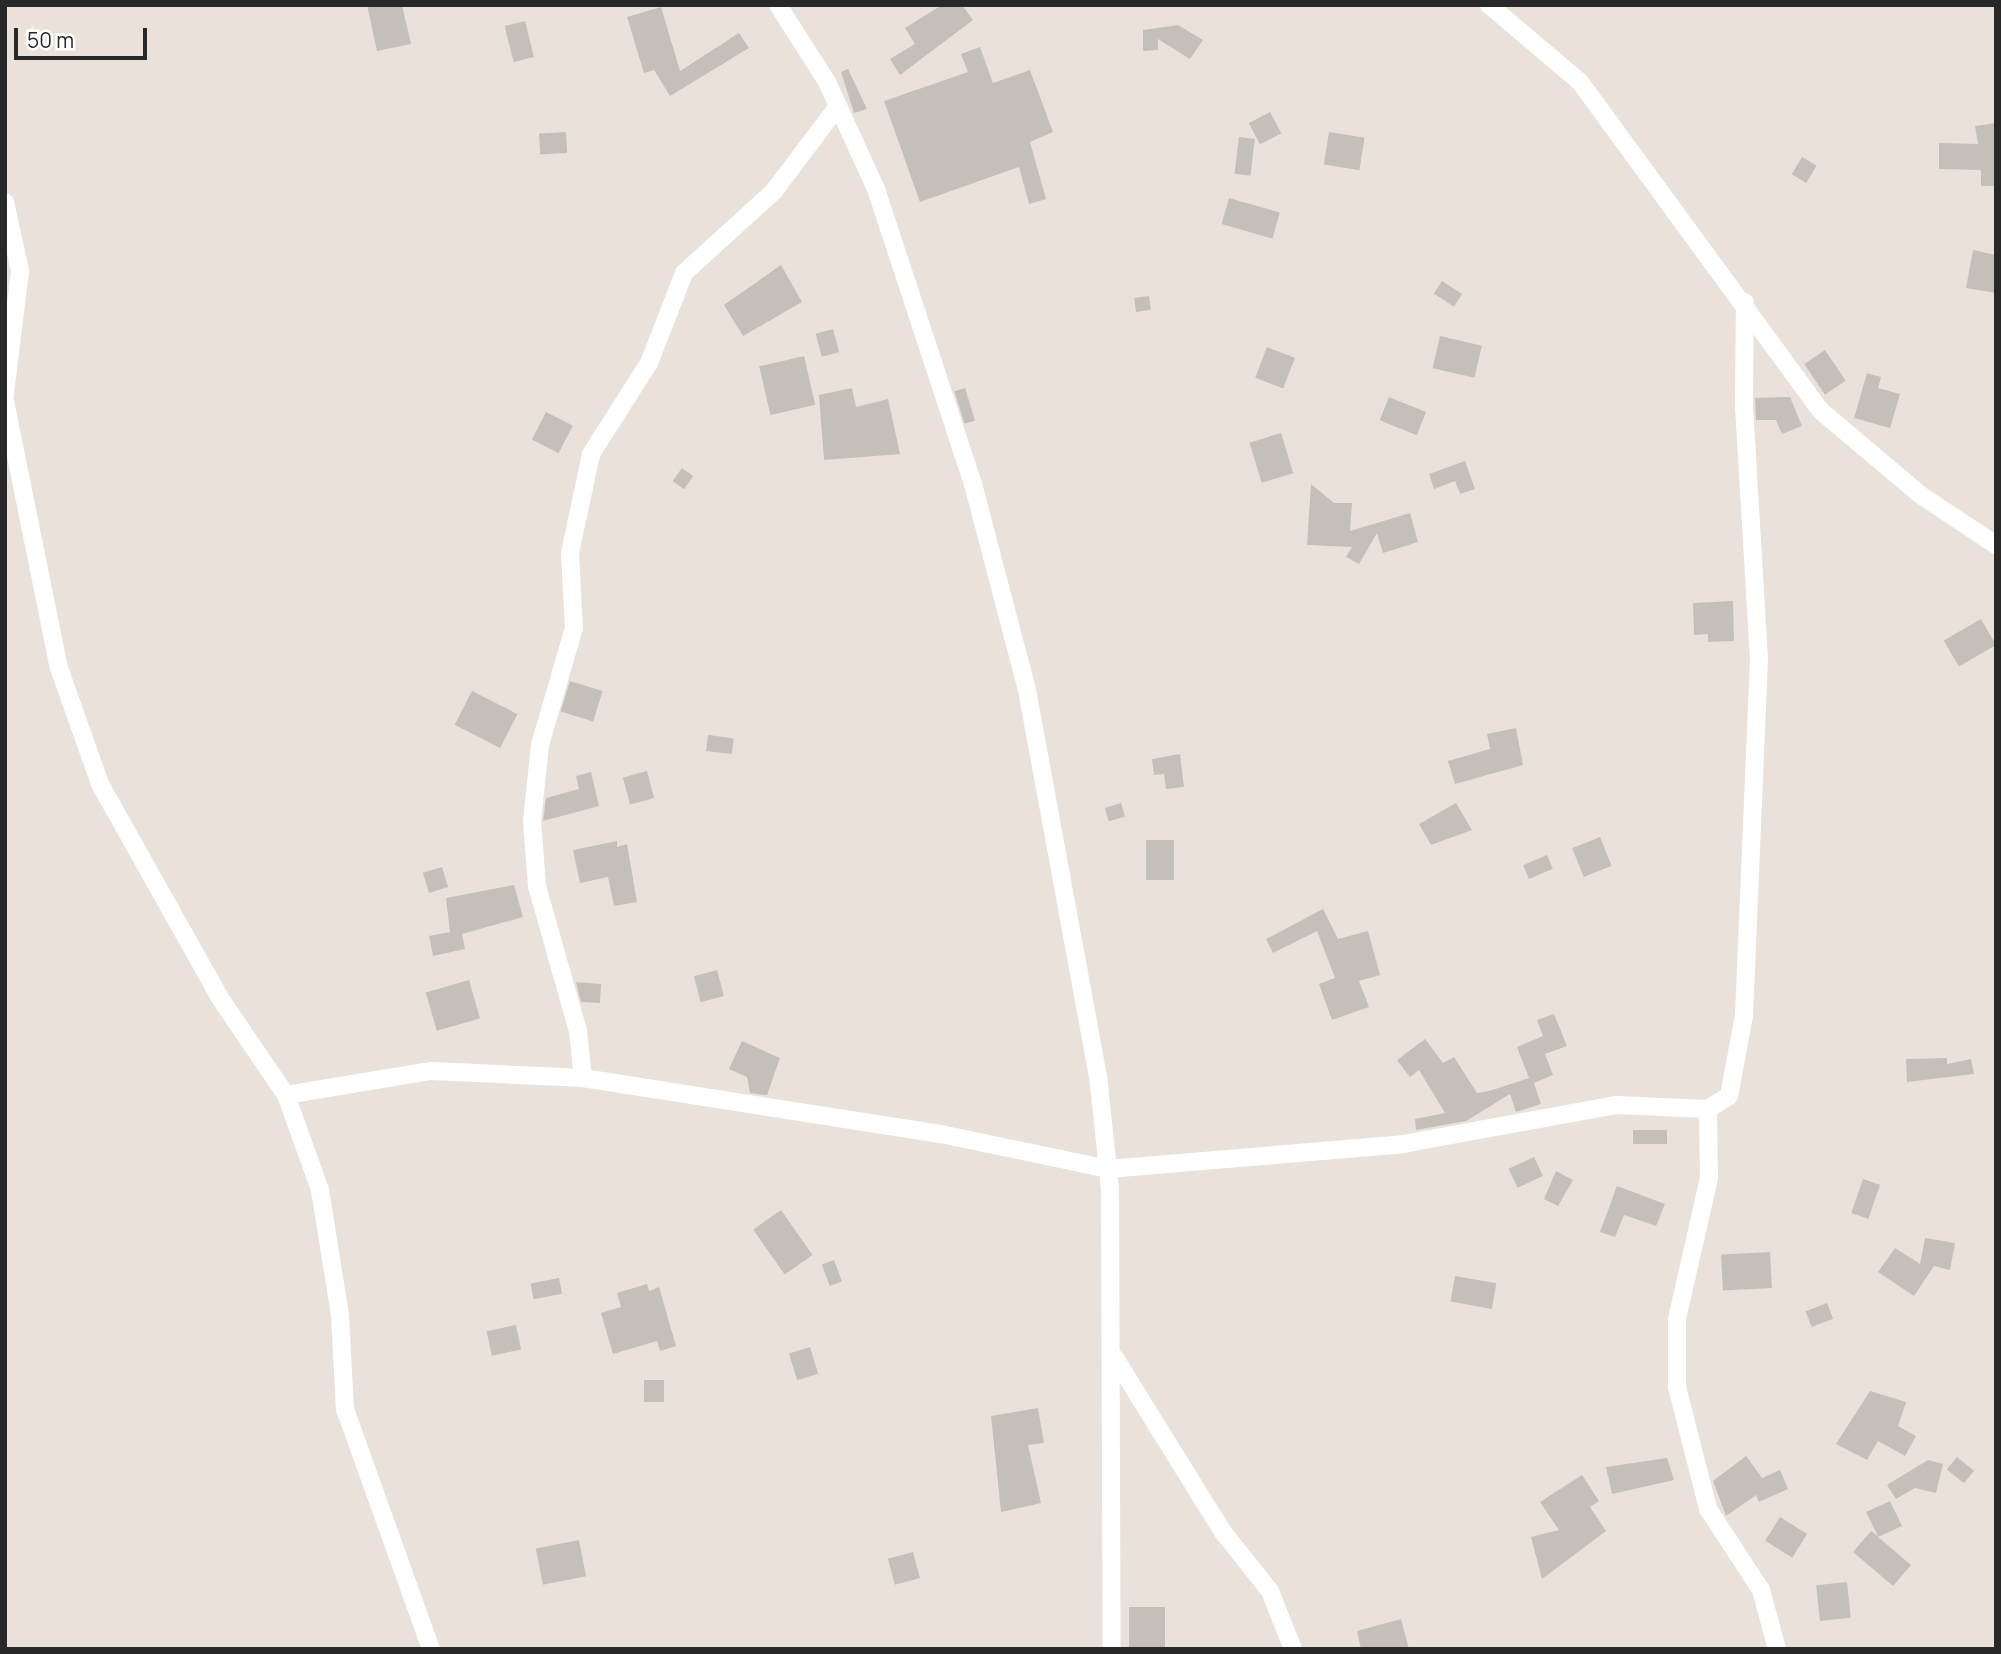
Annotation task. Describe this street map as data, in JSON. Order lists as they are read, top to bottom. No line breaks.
{"scale_bar":"50 m"}
